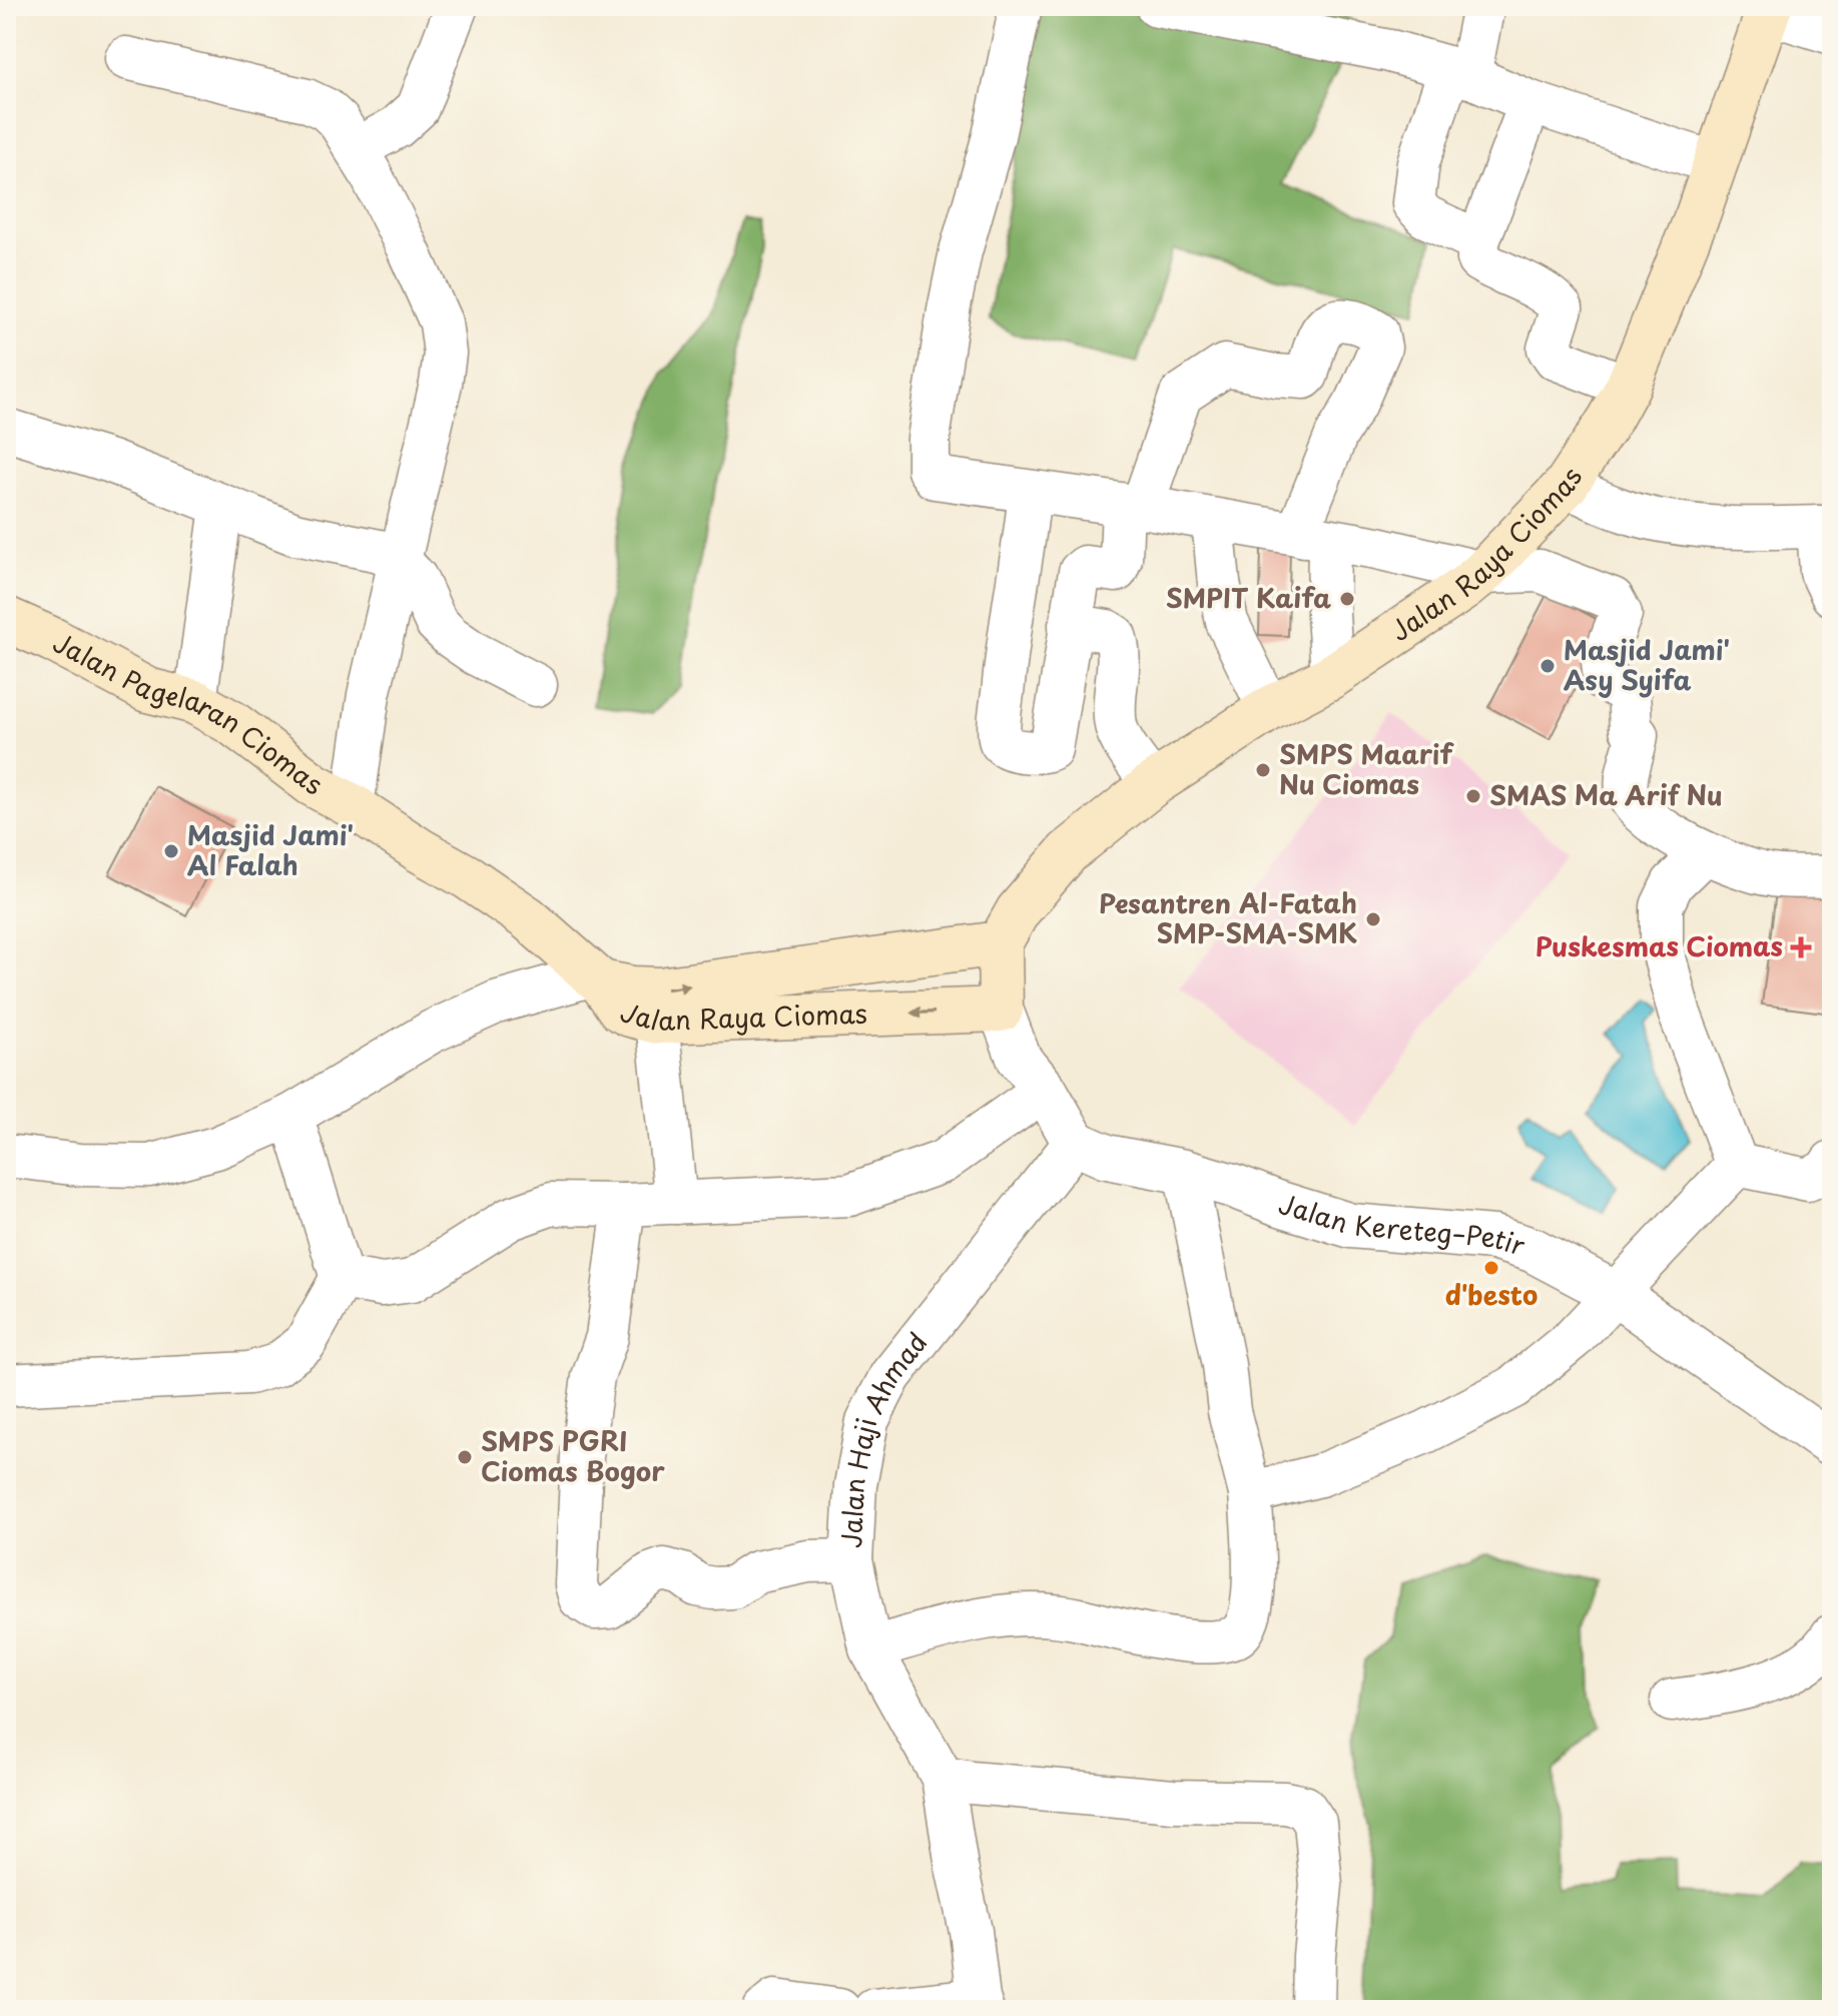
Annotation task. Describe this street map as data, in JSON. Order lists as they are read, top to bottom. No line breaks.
{"streets":{"main road":["Jalan Raya Ciomas","Jalan Pagelaran Ciomas"],"street":["Jalan Kereteg–Petir","Jalan Haji Ahmad"]},"crossings":[["Jalan Raya Ciomas","Jalan Pagelaran Ciomas"],["Jalan Kereteg–Petir","Jalan Haji Ahmad"]],"places":{"other":["SMPIT Kaifa","Masjid Jami' Asy Syifa","SMPS Maarif Nu Ciomas","SMAS Ma Arif Nu","Masjid Jami' Al Falah","Pesantren Al-Fatah SMP-SMA-SMK","d'besto","SMPS PGRI Ciomas Bogor"],"health":["Puskesmas Ciomas"]}}
